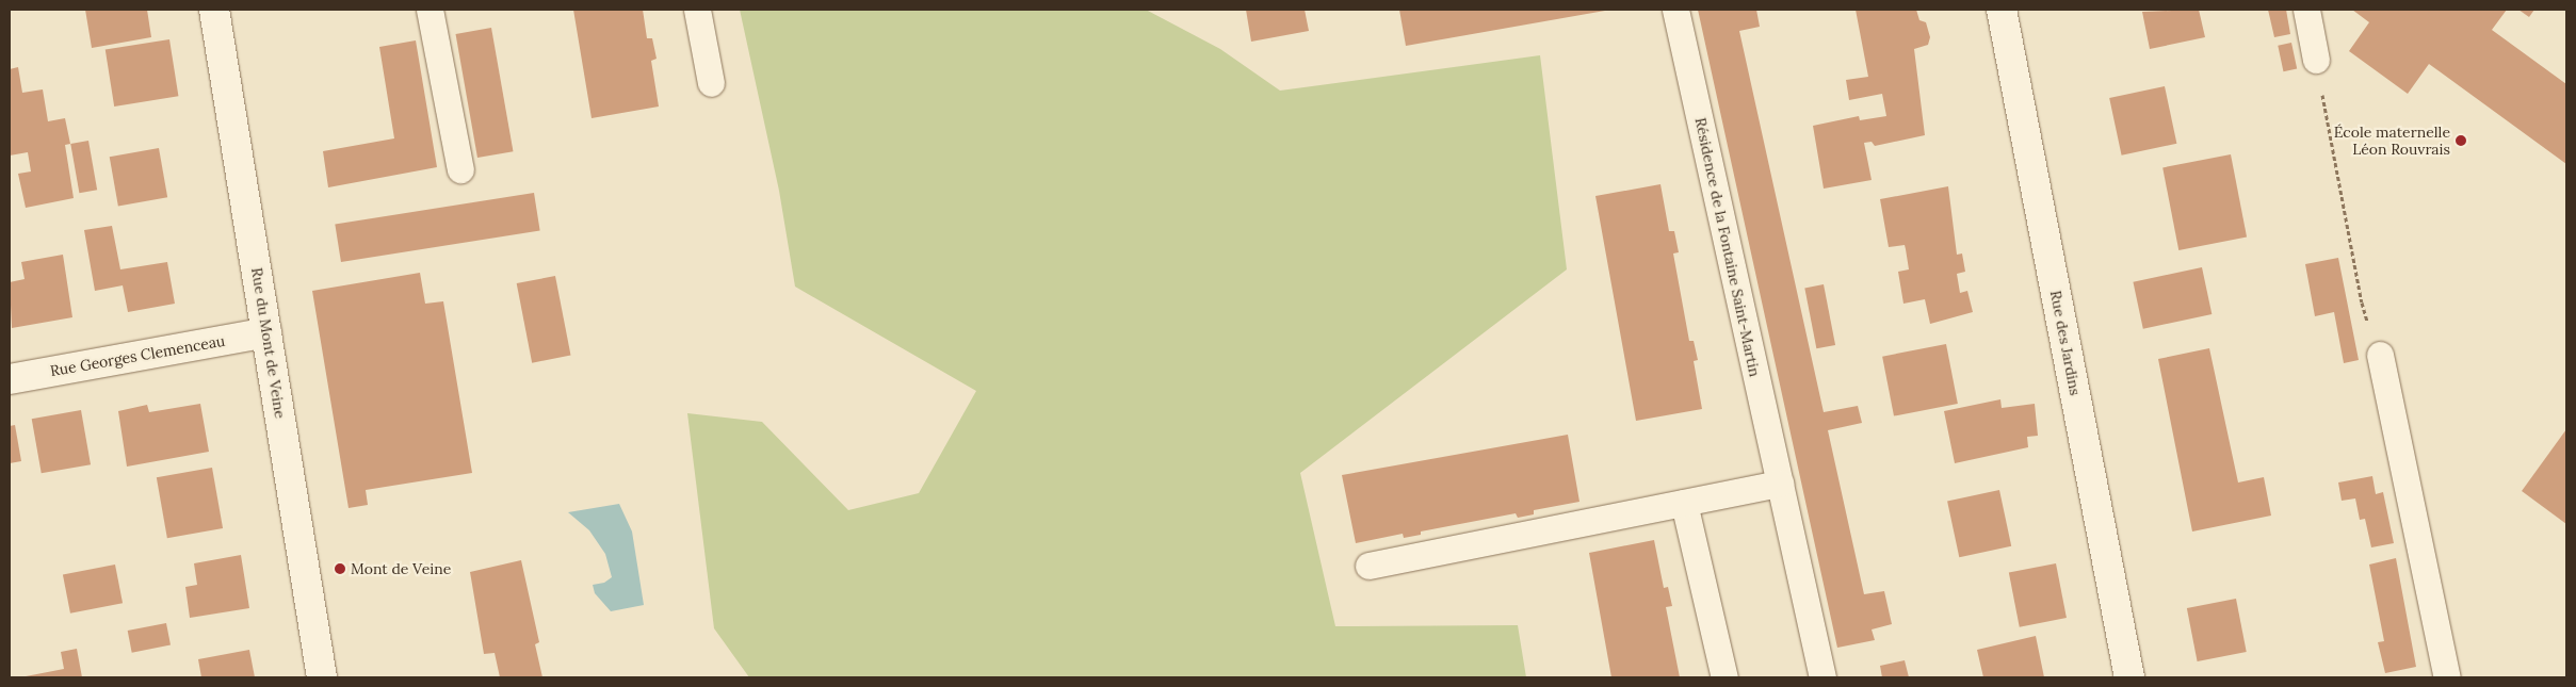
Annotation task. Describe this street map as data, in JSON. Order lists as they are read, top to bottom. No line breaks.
{"streets":{"street":["Rue du Mont de Veine","Rue des Jardins","Rue Georges Clemenceau"],"lane":["Résidence de la Fontaine Saint-Martin"]},"crossings":[["Rue du Mont de Veine","Rue Georges Clemenceau"]],"places":["École maternelle Léon Rouvrais","Mont de Veine"]}
